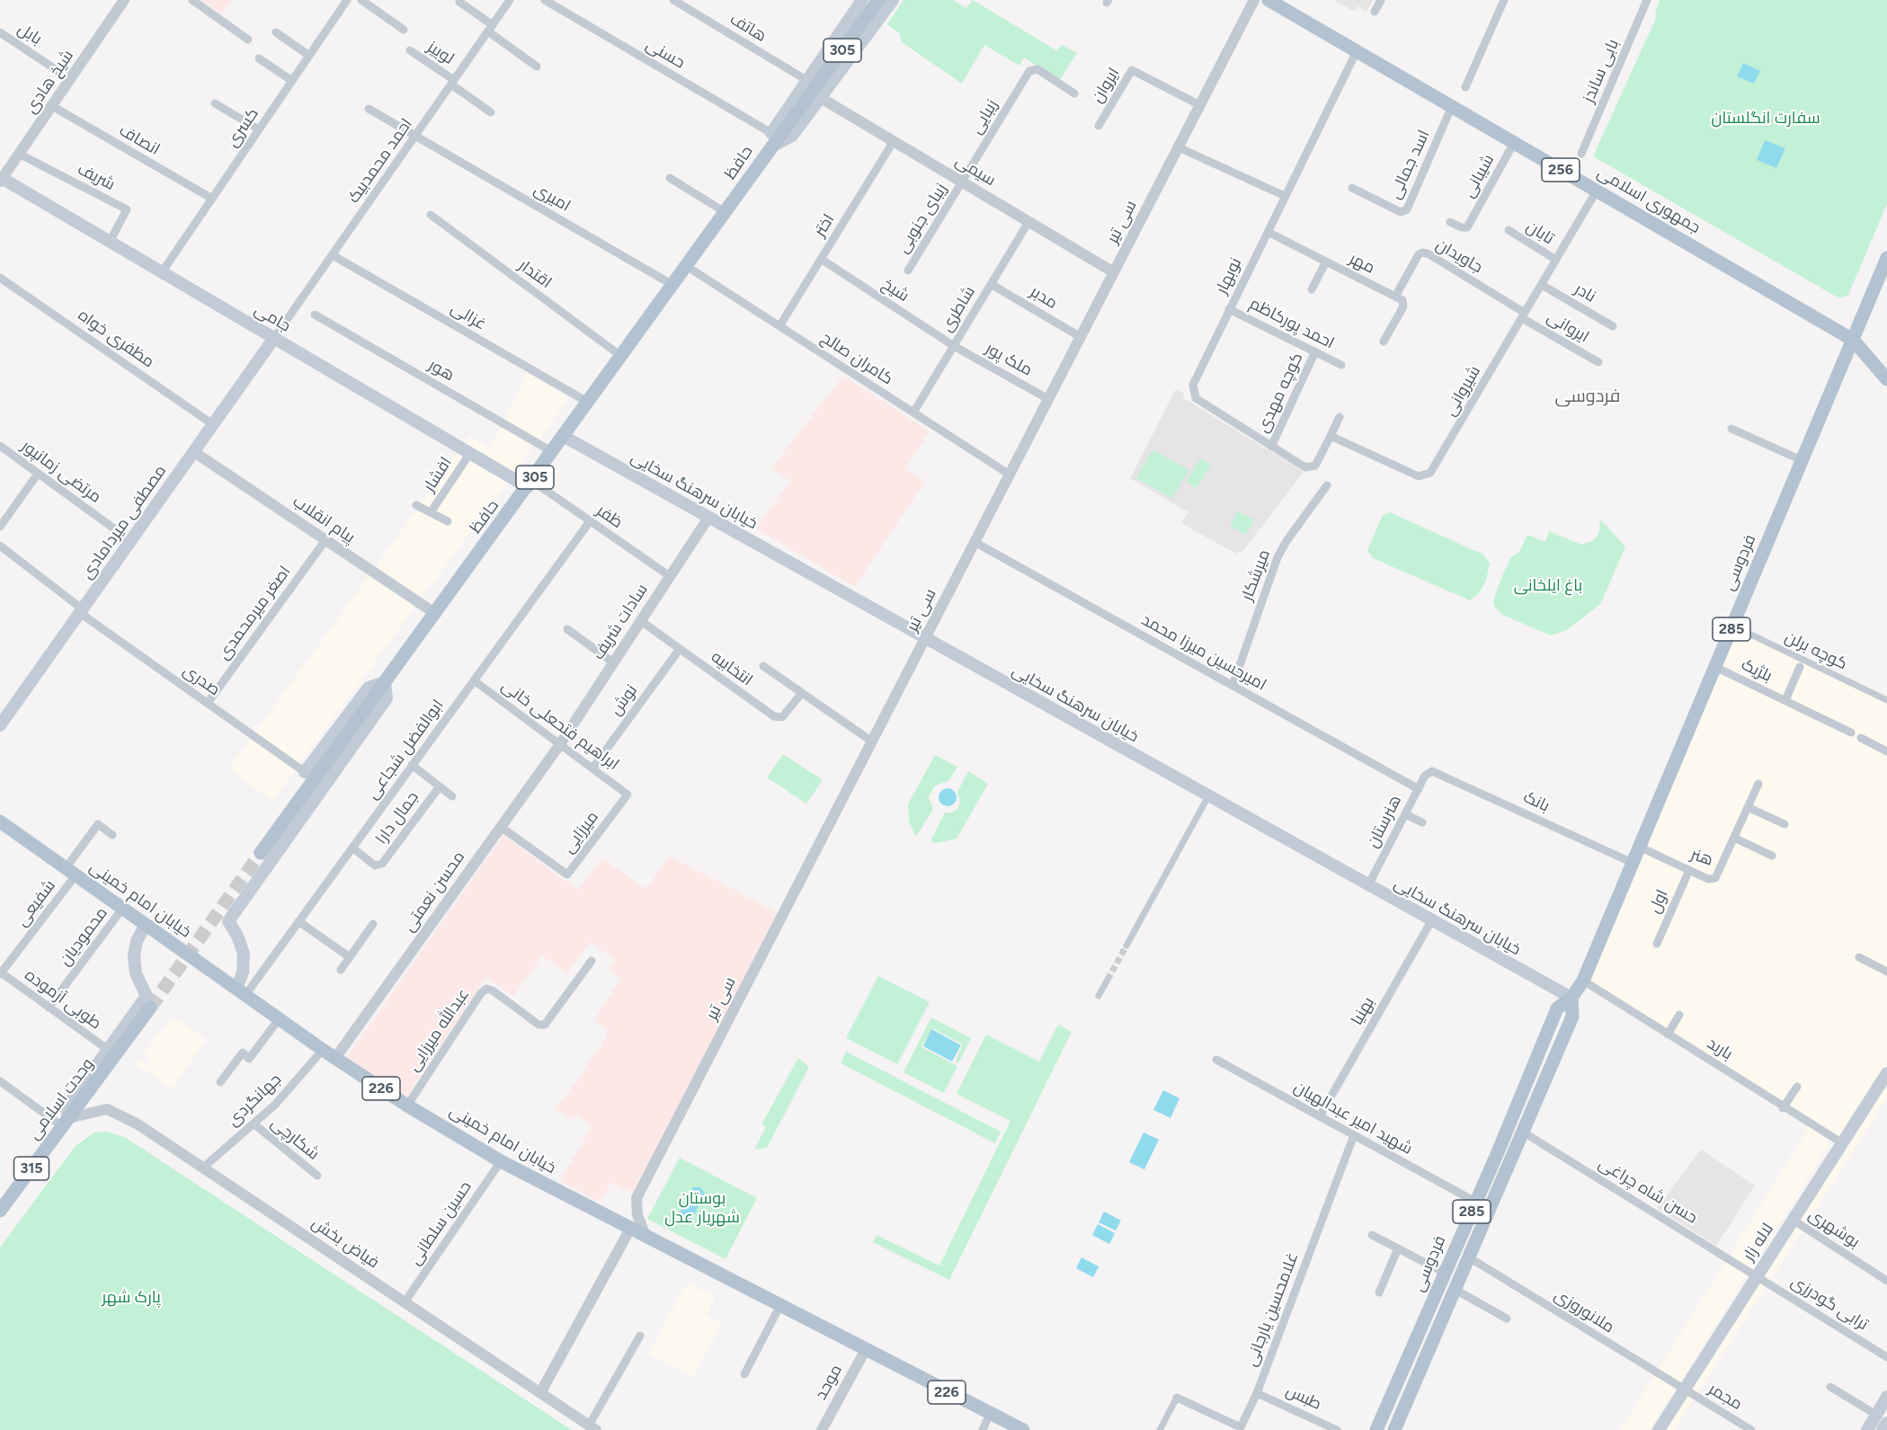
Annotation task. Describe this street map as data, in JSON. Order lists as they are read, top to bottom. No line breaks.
{"streets":{"main road":["305","حافظ","256","جمهوری اسلامی","جامی","خیابان سرهنگ سخایی","مصطفی میردامادی","فردوسی","285","خیابان امام خمینی","226","وحدت اسلامی","315","لاله زار"],"street":["هاتف","بابل","لوییز","حسنی","بابی ساندز","شیخ هادی","ایروان","زیبایی","کسری","انصاف","احمد محمدبیک","اسد جمالی","سیمی","شیبانی","شریف","امیری","زیبای جنوبی","سی تیر","اختر","تابان","جاویدان","مهر","اقتدار","نوبهار","شیخ","نادر","مدبر","شاطری","غزالی","احمد پورکاظم","ایروانی","مظفری خواه","کامران صالح","ملک پور","هور","شیروانی","کوچه مهدی","مرتضی زمانپور","افشار","ظفر","پیام انقلاب","میرشکار","اصغر میرمحمدی","سادات شریف","کوچه برلن","امیرحسین میرزا محمد","انتخابیه","بلژیک","صدری","نوش","ابراهیم فتحعلی خانی","ابوالفضل شجاعی","بانک","جمال دارا","هنرستان","میرزایی","هنر","محسن نعمتی","اول","شفیعی","محمودیان","طوبی آزموده","بهنیا","عبدالله میرزایی","باربد","جهانگردی","شهید امیر عبدالهیان","شکارچی","حسن شاه چراغی","حسین سلطانی","بوشهری","فیاض بخش","ترابی گودرزی","غلامحسین یارجانی","ملانوروزی","موحد","مجمر","طبس"]},"crossings":[["هاتف","حافظ"],["بابل","شیخ هادی"],["305","حافظ"],["305","ابوالفضل شجاعی"],["305","خیابان امام خمینی"],["لوییز","احمد محمدبیک"],["حسنی","حافظ"],["شیخ هادی","انصاف"],["شیخ هادی","شریف"],["شیخ هادی","جامی"],["ایروان","سی تیر"],["زیبایی","سیمی"],["زیبایی","زیبای جنوبی"],["کسری","انصاف"],["کسری","جامی"],["احمد محمدبیک","امیری"],["احمد محمدبیک","غزالی"],["احمد محمدبیک","جامی"],["احمد محمدبیک","مصطفی میردامادی"],["حافظ","سیمی"],["حافظ","امیری"],["حافظ","اقتدار"],["حافظ","غزالی"],["حافظ","جامی"],["حافظ","کامران صالح"],["حافظ","هور"],["حافظ","خیابان سرهنگ سخایی"],["حافظ","ظفر"],["حافظ","پیام انقلاب"],["اسد جمالی","جمهوری اسلامی"],["سیمی","زیبای جنوبی"],["سیمی","سی تیر"],["سیمی","اختر"],["سیمی","شاطری"],["شیبانی","جمهوری اسلامی"],["شریف","جامی"],["جمهوری اسلامی","نوبهار"],["جمهوری اسلامی","شیروانی"],["جمهوری اسلامی","فردوسی"],["سی تیر","مدبر"],["سی تیر","کامران صالح"],["سی تیر","ملک پور"],["سی تیر","خیابان سرهنگ سخایی"],["سی تیر","امیرحسین میرزا محمد"],["سی تیر","خیابان امام خمینی"],["اختر","شیخ"],["اختر","کامران صالح"],["تابان","شیروانی"],["جاویدان","مهر"],["جاویدان","ایروانی"],["جاویدان","شیروانی"],["مهر","نوبهار"],["نوبهار","احمد پورکاظم"],["نوبهار","شیروانی"],["نوبهار","کوچه مهدی"],["شیخ","شاطری"],["شیخ","ملک پور"],["نادر","شیروانی"],["مدبر","شاطری"],["شاطری","کامران صالح"],["شاطری","ملک پور"],["جامی","افشار"],["جامی","ظفر"],["جامی","مصطفی میردامادی"],["احمد پورکاظم","کوچه مهدی"],["ایروانی","شیروانی"],["مظفری خواه","مصطفی میردامادی"],["مرتضی زمانپور","مصطفی میردامادی"],["خیابان سرهنگ سخایی","فردوسی"],["خیابان سرهنگ سخایی","سادات شریف"],["خیابان سرهنگ سخایی","هنرستان"],["خیابان سرهنگ سخایی","بهنیا"],["ظفر","سادات شریف"],["ظفر","ابوالفضل شجاعی"],["پیام انقلاب","مصطفی میردامادی"],["پیام انقلاب","اصغر میرمحمدی"],["مصطفی میردامادی","صدری"],["فردوسی","کوچه برلن"],["فردوسی","بلژیک"],["فردوسی","بانک"],["فردوسی","هنر"],["فردوسی","باربد"],["فردوسی","شهید امیر عبدالهیان"],["فردوسی","حسن شاه چراغی"],["فردوسی","ملانوروزی"],["میرشکار","امیرحسین میرزا محمد"],["اصغر میرمحمدی","صدری"],["سادات شریف","انتخابیه"],["سادات شریف","ابراهیم فتحعلی خانی"],["سادات شریف","محسن نعمتی"],["امیرحسین میرزا محمد","هنرستان"],["انتخابیه","نوش"],["نوش","ابراهیم فتحعلی خانی"],["ابراهیم فتحعلی خانی","ابوالفضل شجاعی"],["ابراهیم فتحعلی خانی","میرزایی"],["ابراهیم فتحعلی خانی","محسن نعمتی"],["ابوالفضل شجاعی","جمال دارا"],["ابوالفضل شجاعی","خیابان امام خمینی"],["بانک","هنرستان"],["میرزایی","محسن نعمتی"],["هنر","اول"],["محسن نعمتی","خیابان امام خمینی"],["خیابان امام خمینی","شفیعی"],["خیابان امام خمینی","محمودیان"],["خیابان امام خمینی","عبدالله میرزایی"],["خیابان امام خمینی","جهانگردی"],["خیابان امام خمینی","حسین سلطانی"],["خیابان امام خمینی","موحد"],["شفیعی","طوبی آزموده"],["محمودیان","طوبی آزموده"],["طوبی آزموده","315"],["بهنیا","شهید امیر عبدالهیان"],["باربد","لاله زار"],["وحدت اسلامی","315"],["وحدت اسلامی","فیاض بخش"],["جهانگردی","شکارچی"],["جهانگردی","فیاض بخش"],["شهید امیر عبدالهیان","غلامحسین یارجانی"],["315","فیاض بخش"],["حسن شاه چراغی","لاله زار"],["حسن شاه چراغی","ترابی گودرزی"],["حسین سلطانی","فیاض بخش"],["بوشهری","لاله زار"],["لاله زار","ترابی گودرزی"],["لاله زار","ملانوروزی"],["لاله زار","مجمر"],["غلامحسین یارجانی","طبس"],["ملانوروزی","مجمر"]],"districts":["فردوسی"],"parks":["سفارت انگلستان","باغ ایلخانی","بوستان شهریار عدل","پارک شهر"]}
